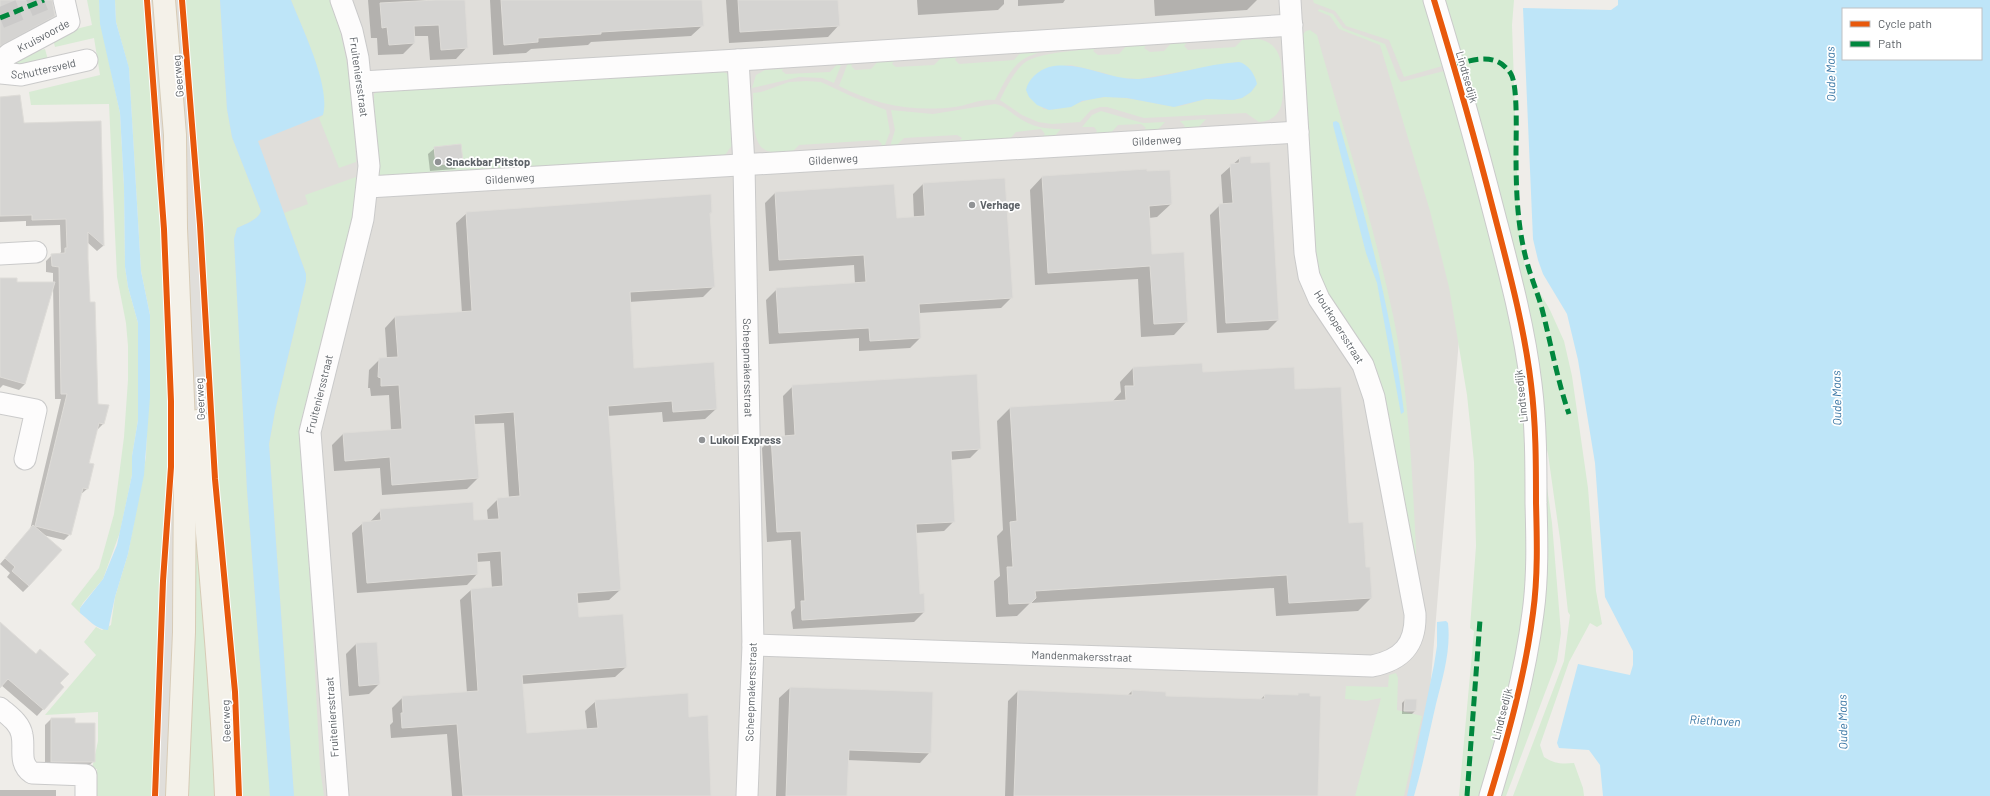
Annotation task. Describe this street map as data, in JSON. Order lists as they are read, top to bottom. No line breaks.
{"streets":{"main road":["Geerweg"],"street":["Kruisvoorde","Schuttersveld","Fruiteniersstraat","Lindtsedijk","Gildenweg","Houtkopersstraat","Scheepmakersstraat","Mandenmakersstraat"]},"crossings":[["Fruiteniersstraat","Gildenweg"],["Gildenweg","Houtkopersstraat"],["Gildenweg","Scheepmakersstraat"],["Houtkopersstraat","Mandenmakersstraat"],["Scheepmakersstraat","Mandenmakersstraat"]],"water":["Oude Maas","Riethaven"],"places":["Snackbar Pitstop","Verhage","Lukoil Express"],"legend":["Cycle path","Path"]}
